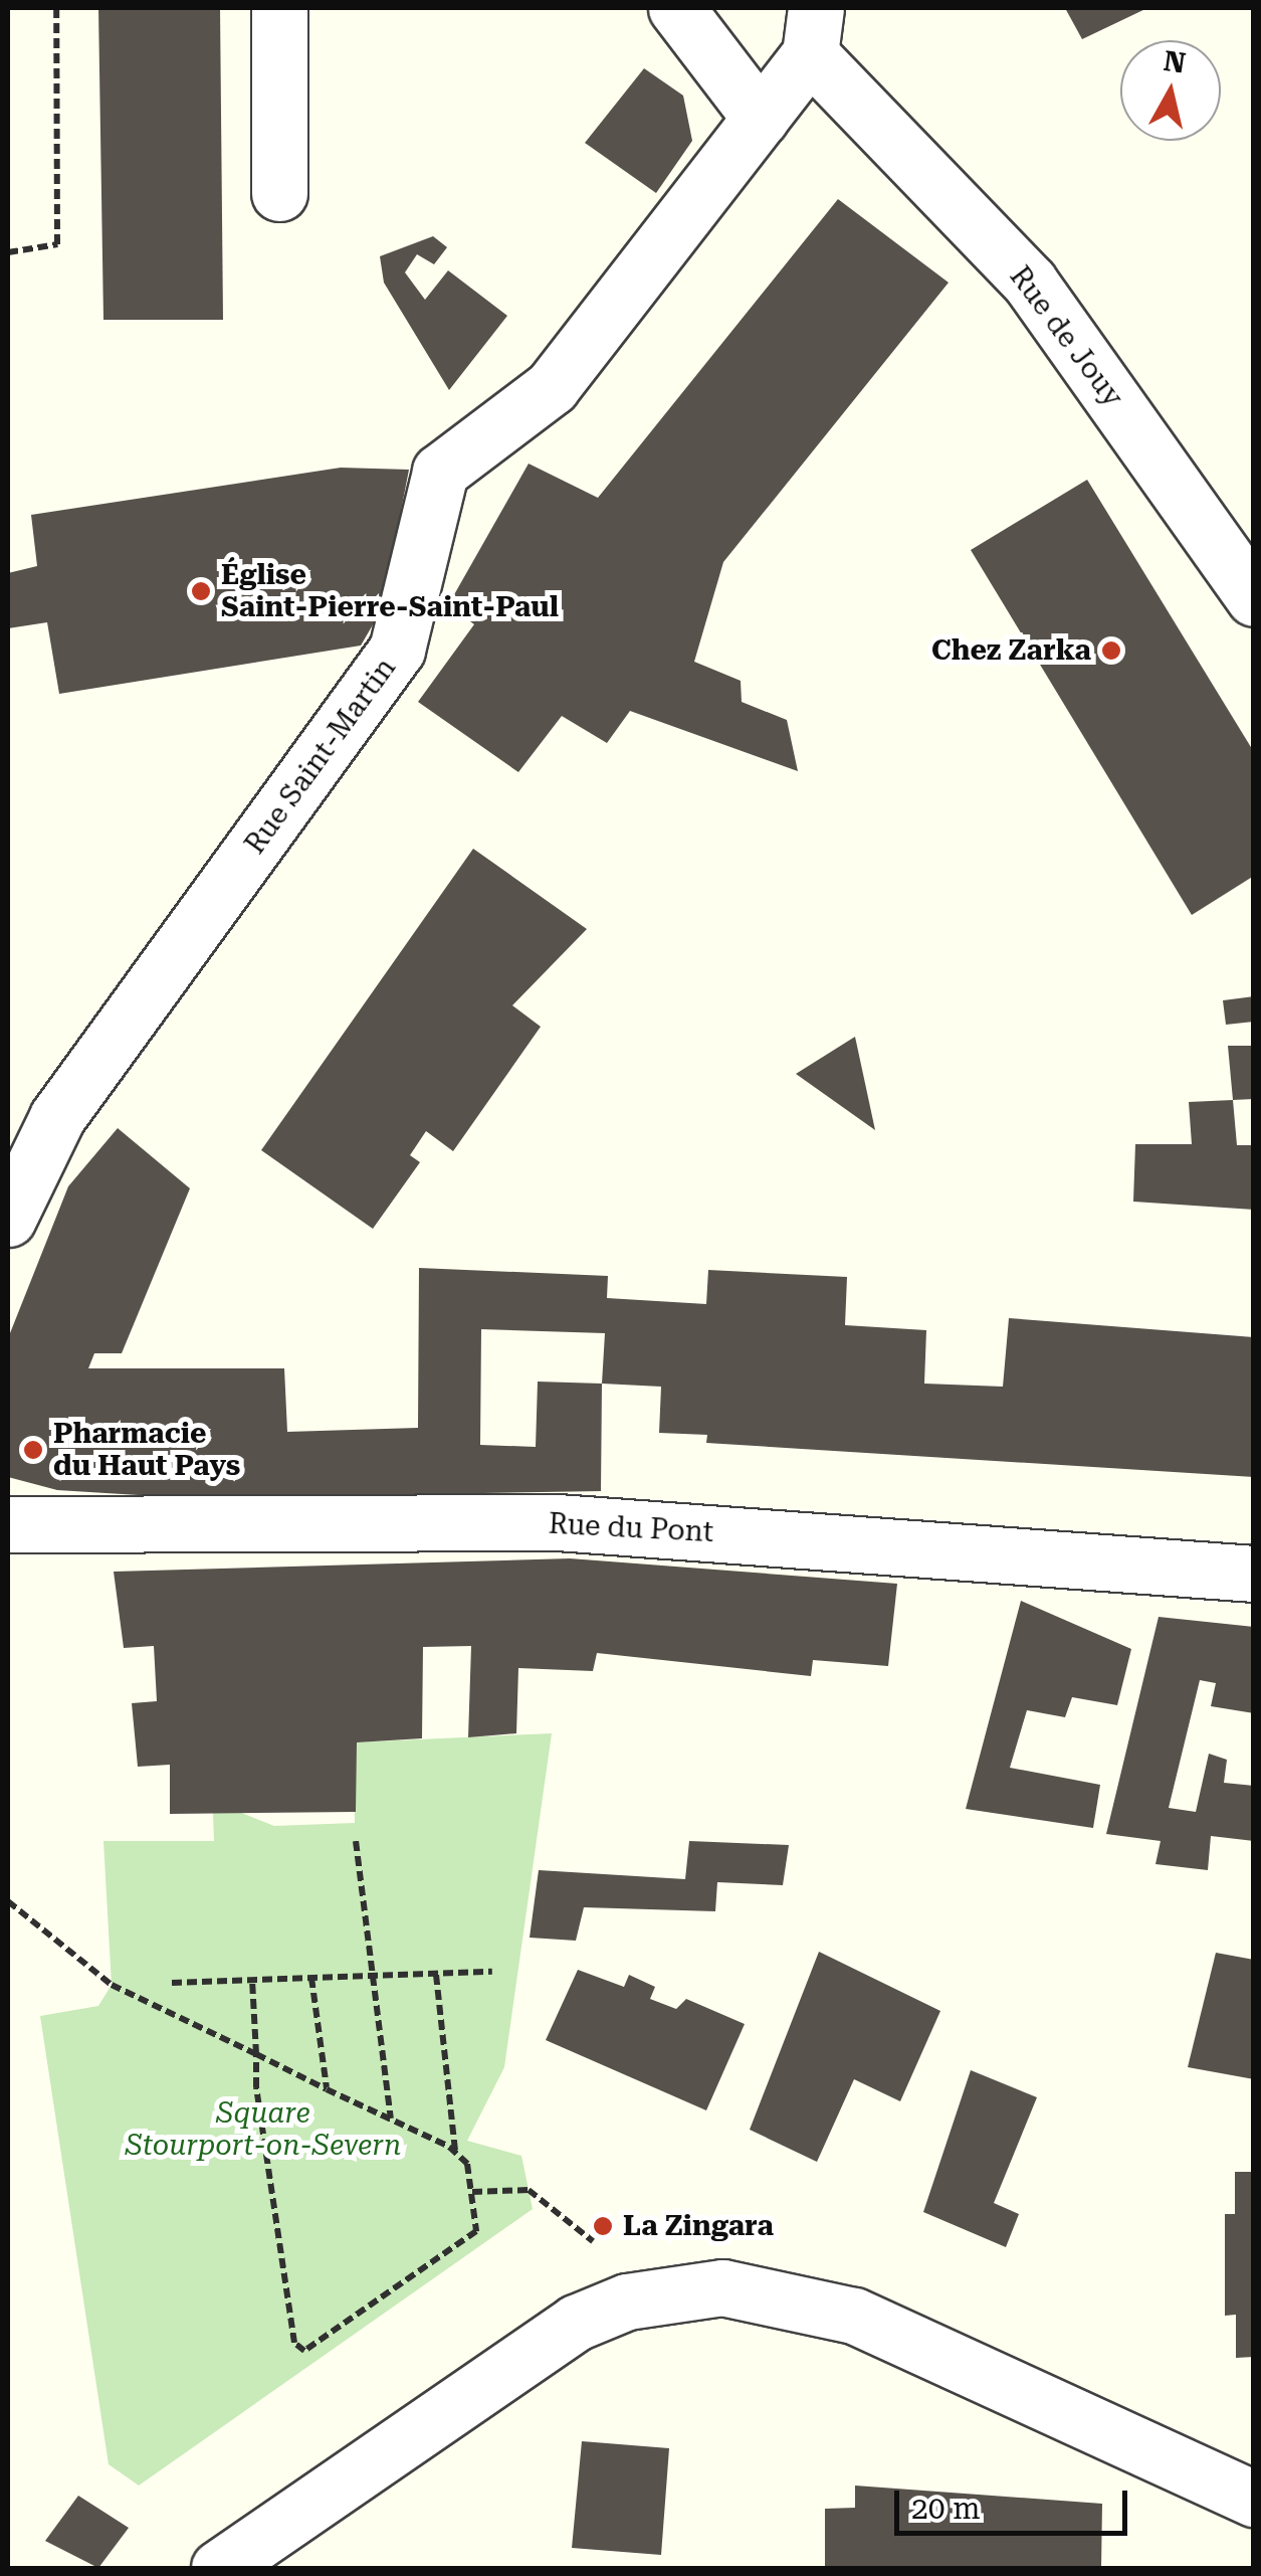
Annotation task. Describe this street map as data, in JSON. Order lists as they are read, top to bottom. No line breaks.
{"streets":{"street":["Rue de Jouy","Rue Saint-Martin","Rue du Pont"]},"crossings":[["Rue de Jouy","Rue Saint-Martin"]],"parks":["Square Stourport-on-Severn"],"places":["Église Saint-Pierre-Saint-Paul","Chez Zarka","Pharmacie du Haut Pays","La Zingara"],"scale_bar":"20 m","north":"top"}
